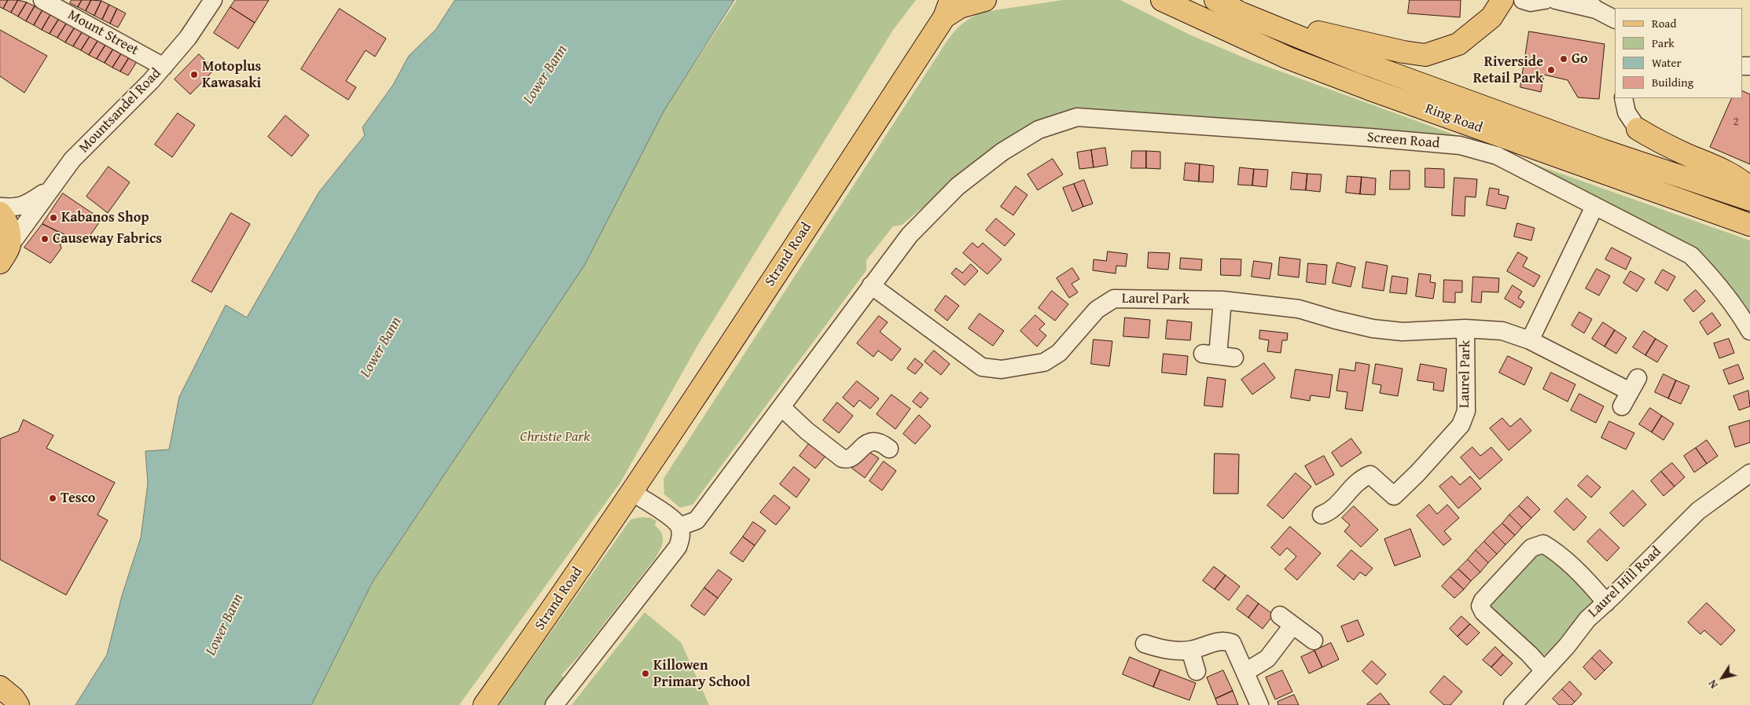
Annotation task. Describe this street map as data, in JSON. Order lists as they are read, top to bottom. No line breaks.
{"streets":{"main road":["Ring Road","Strand Road"],"street":["Mount Street","Mountsandel Road","Screen Road","Laurel Park","Laurel Hill Road"]},"crossings":[["Mount Street","Mountsandel Road"],["Screen Road","Laurel Park"]],"water":["Lower Bann"],"parks":["Christie Park"],"places":["Go","Riverside Retail Park","Motoplus Kawasaki","Kabanos Shop","Causeway Fabrics","Tesco","Killowen Primary School"],"house_numbers":["2"],"legend":["Road","Park","Water","Building"],"north":"bottom left"}
